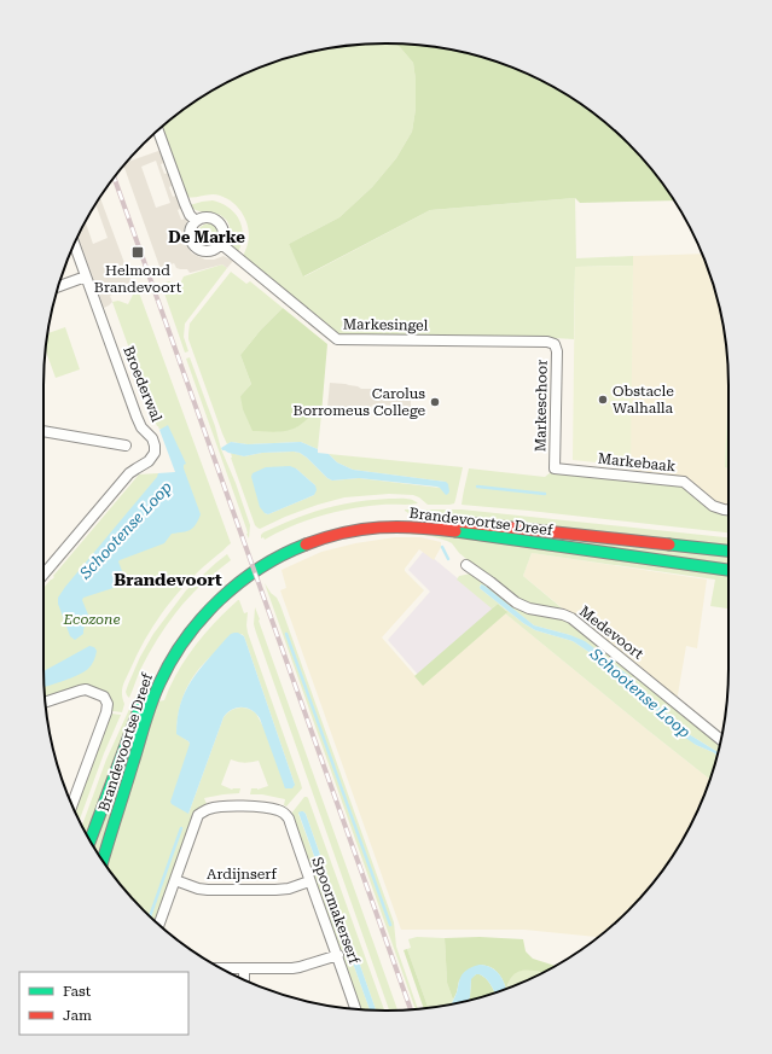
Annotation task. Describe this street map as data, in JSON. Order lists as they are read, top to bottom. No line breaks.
{"streets":{"main road":["Brandevoortse Dreef"],"street":["Markesingel","Broederwal","Markeschoor","Markebaak","Medevoort","Ardijnserf","Spoormakerserf"]},"crossings":[["Markesingel","Markeschoor"],["Markeschoor","Markebaak"],["Ardijnserf","Spoormakerserf"]],"districts":["De Marke","Brandevoort"],"water":["Schootense Loop"],"parks":["Ecozone"],"places":{"transit":["Helmond Brandevoort"],"other":["Obstacle Walhalla","Carolus Borromeus College"]},"legend":["Fast","Jam"]}
